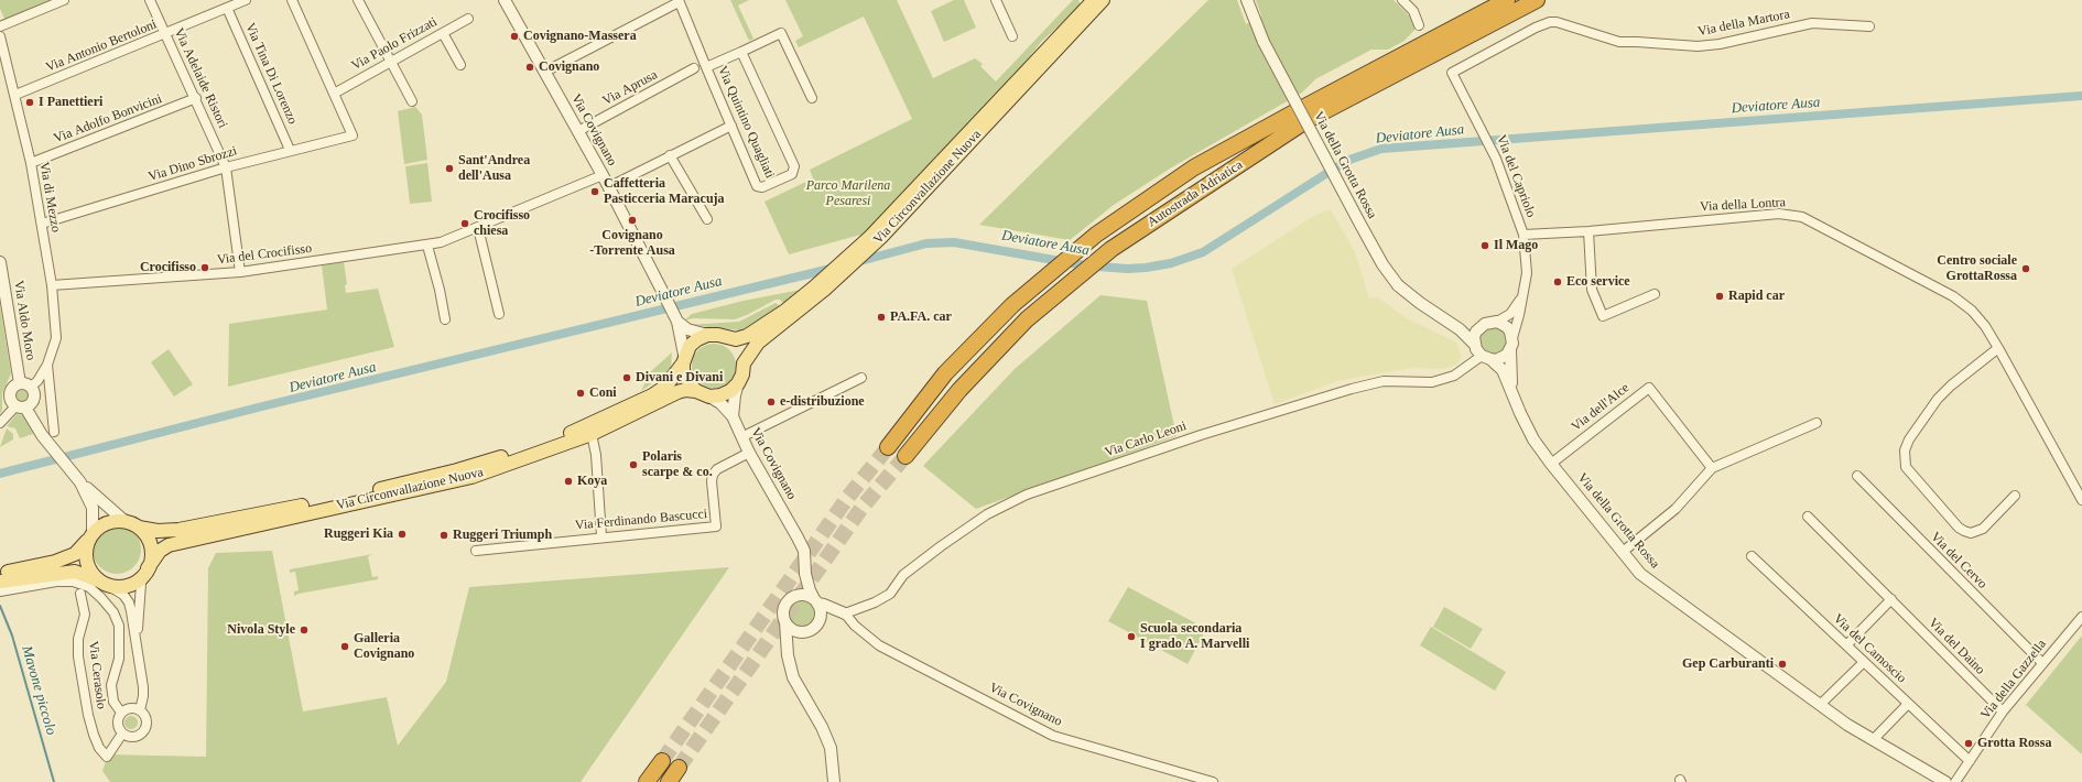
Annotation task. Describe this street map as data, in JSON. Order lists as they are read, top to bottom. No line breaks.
{"streets":{"highway":["Autostrada Adriatica"],"main road":["Via Circonvallazione Nuova"],"street":["Via della Martora","Via Paolo Frizzati","Via Antonio Bertoloni","Via Tina Di Lorenzo","Via Adelaide Ristori","Via Aprusa","Via Adolfo Bonvicini","Via Quintino Quagliati","Via Covignano","Via Dino Sbrozzi","Via della Grotta Rossa","Via del Capriolo","Via di Mezzo","Via della Lontra","Via del Crocifisso","Via Aldo Moro","Via dell'Alce","Via Carlo Leoni","Via Ferdinando Bascucci","Via del Cervo","Via del Daino","Via del Camoscio","Via Cerasolo","Via della Gazzella"]},"crossings":[["Via della Martora","Via del Capriolo"],["Via Paolo Frizzati","Via Dino Sbrozzi"],["Via Antonio Bertoloni","Via Tina Di Lorenzo"],["Via Antonio Bertoloni","Via Adelaide Ristori"],["Via Antonio Bertoloni","Via di Mezzo"],["Via Tina Di Lorenzo","Via Dino Sbrozzi"],["Via Adelaide Ristori","Via Adolfo Bonvicini"],["Via Adelaide Ristori","Via Dino Sbrozzi"],["Via Adelaide Ristori","Via del Crocifisso"],["Via Aprusa","Via Covignano"],["Via Adolfo Bonvicini","Via di Mezzo"],["Via Covignano","Via Circonvallazione Nuova"],["Via Covignano","Via del Crocifisso"],["Via Covignano","Via Carlo Leoni"],["Via Covignano","Via Ferdinando Bascucci"],["Via Dino Sbrozzi","Via di Mezzo"],["Via della Grotta Rossa","Via del Capriolo"],["Via della Grotta Rossa","Via dell'Alce"],["Via della Grotta Rossa","Via Carlo Leoni"],["Via del Capriolo","Via della Lontra"],["Via del Capriolo","Via Carlo Leoni"],["Via di Mezzo","Via del Crocifisso"],["Via di Mezzo","Via Aldo Moro"],["Via del Cervo","Via della Gazzella"],["Via del Daino","Via della Gazzella"],["Via del Camoscio","Via della Gazzella"]],"water":["Deviatore Ausa","Mavone piccolo"],"parks":["Parco Marilena Pesaresi"],"places":["Covignano-Massera","Covignano","I Panettieri","Sant'Andrea dell'Ausa","Caffetteria Pasticceria Maracuja","Covignano -Torrente Ausa","Crocifisso chiesa","Il Mago","Crocifisso","Centro sociale GrottaRossa","Eco service","Rapid car","PA.FA. car","Divani e Divani","Coni","e-distribuzione","Polaris scarpe & co.","Koya","Ruggeri Kia","Ruggeri Triumph","Nivola Style","Scuola secondaria I grado A. Marvelli","Galleria Covignano","Gep Carburanti","Grotta Rossa"]}
